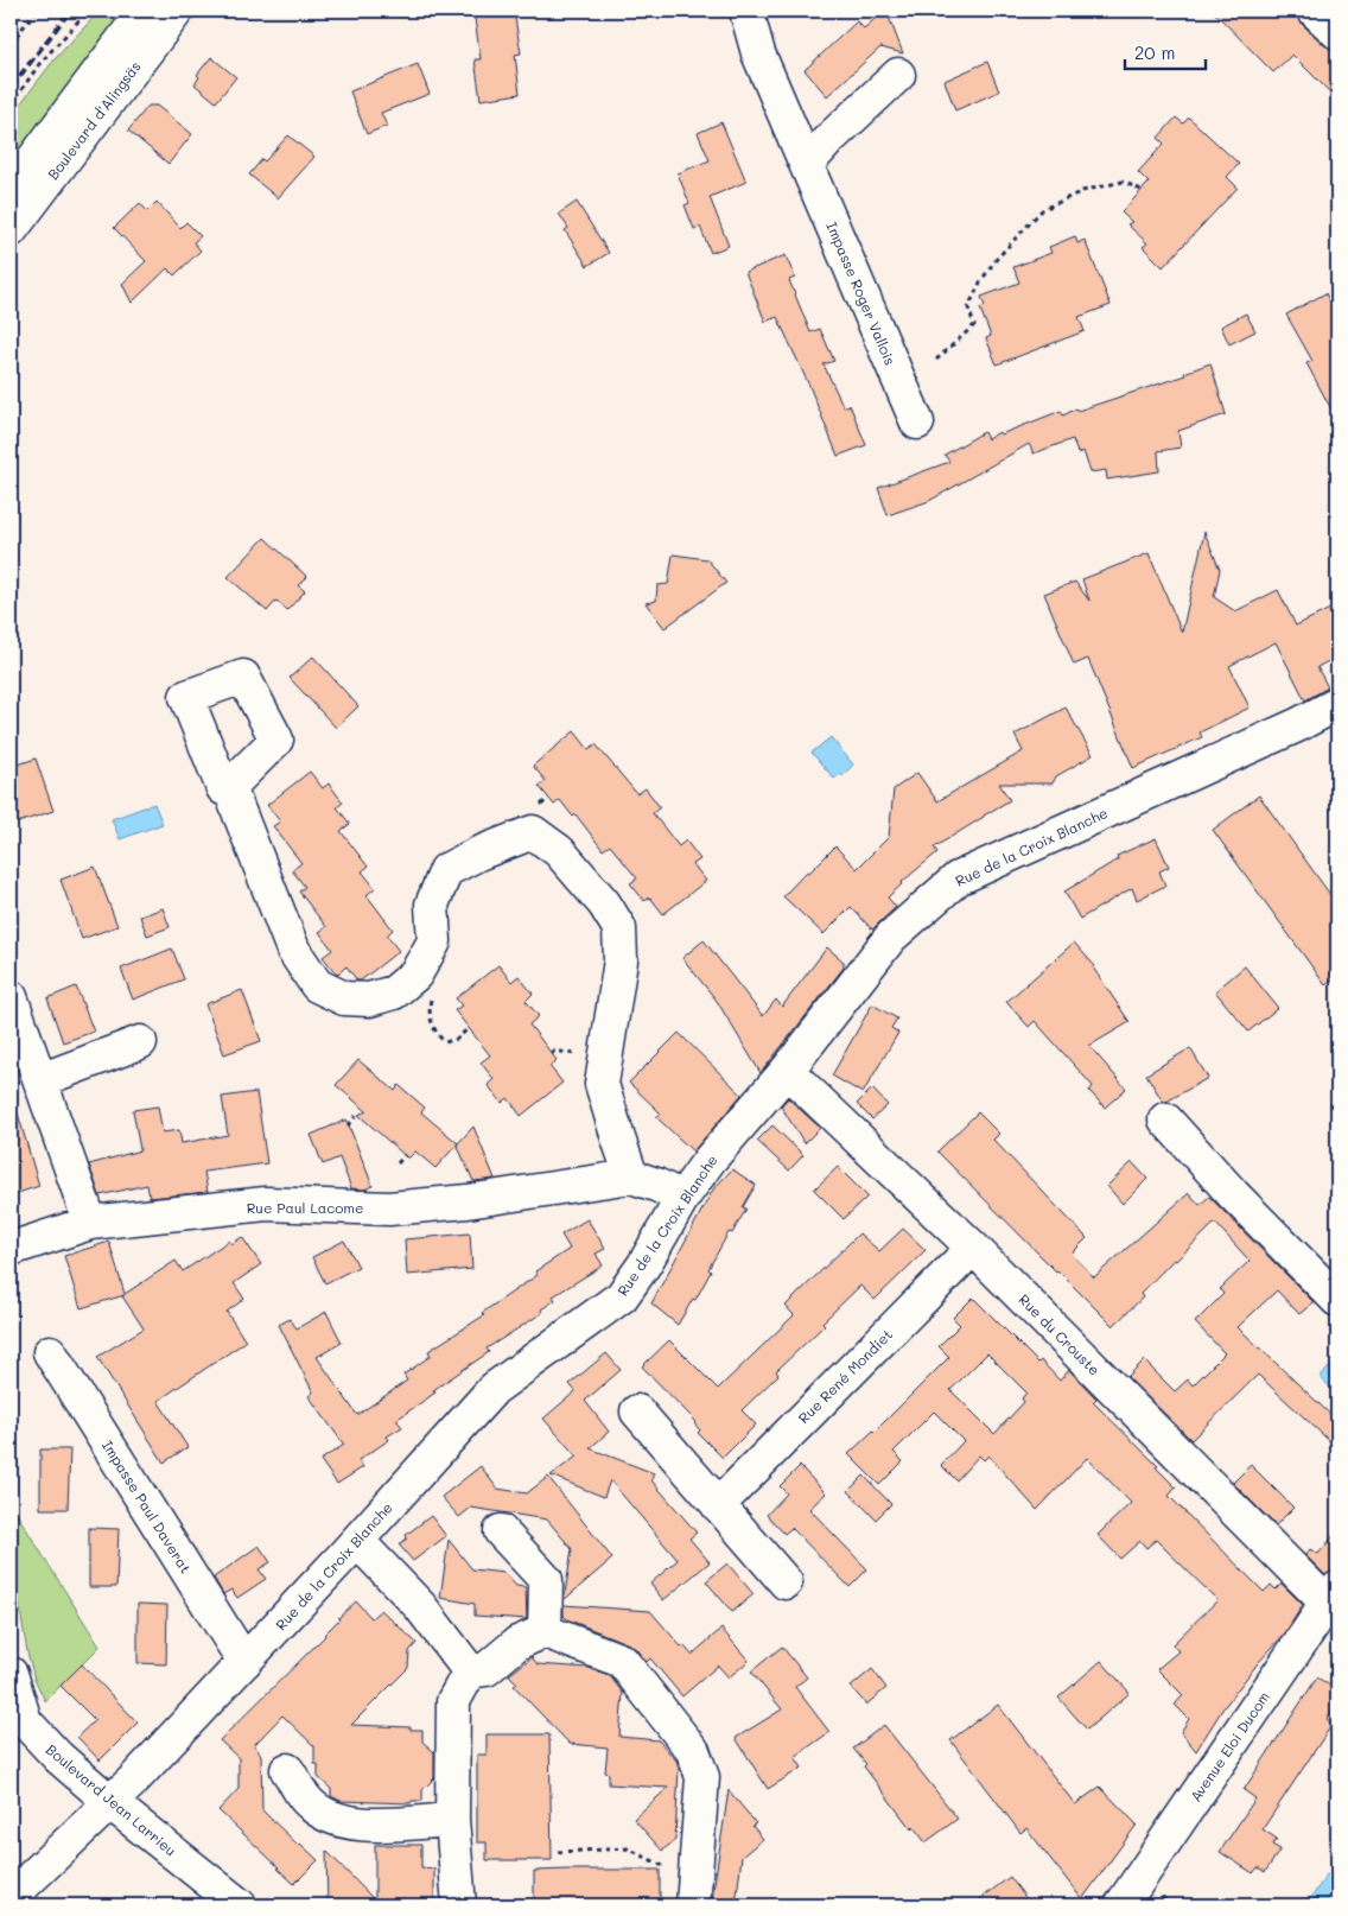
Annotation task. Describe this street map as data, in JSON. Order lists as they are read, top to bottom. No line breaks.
{"streets":{"street":["Boulevard d'Alingsäs","Impasse Roger Vallois","Rue de la Croix Blanche","Rue Paul Lacome","Rue du Crouste","Rue René Mondiet","Impasse Paul Daverat","Avenue Eloi Ducom","Boulevard Jean Larrieu"]},"crossings":[["Rue de la Croix Blanche","Rue Paul Lacome"],["Rue de la Croix Blanche","Rue du Crouste"],["Rue de la Croix Blanche","Impasse Paul Daverat"],["Rue de la Croix Blanche","Boulevard Jean Larrieu"],["Rue du Crouste","Rue René Mondiet"],["Rue du Crouste","Avenue Eloi Ducom"]],"scale_bar":"20 m"}
